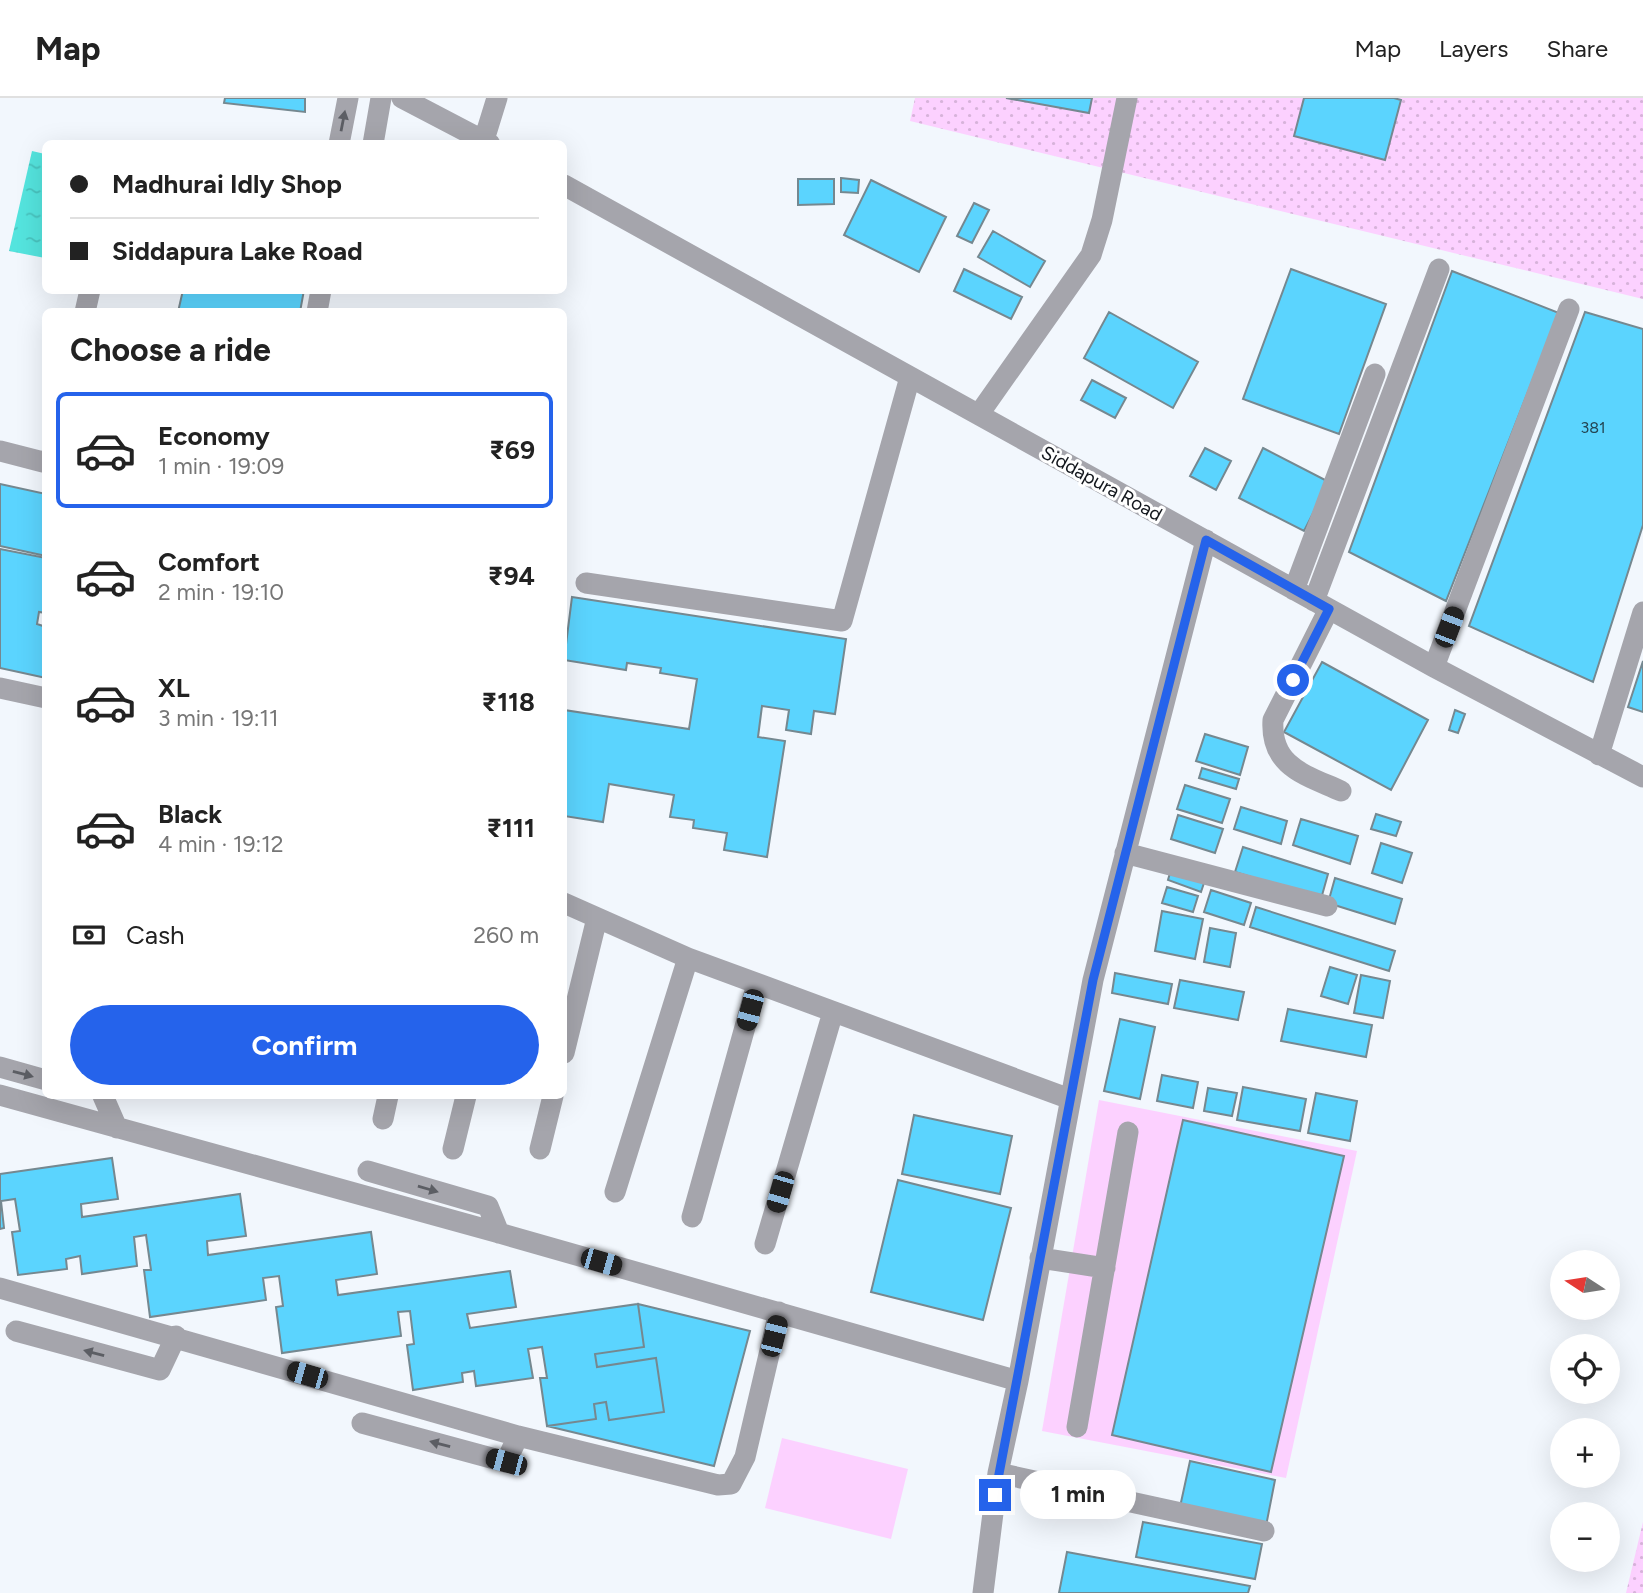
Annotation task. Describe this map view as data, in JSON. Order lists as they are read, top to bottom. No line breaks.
{"streets":{"street":["Siddapura Road"]},"house_numbers":["381"],"north":"left","page":{"header":"Map","nav":["Map","Layers","Share"],"banner":["Madhurai Idly Shop","Siddapura Lake Road"],"heading":"Choose a ride","list":[{"name":"Economy","note":"1 min · 19:09","value":"₹69"},{"name":"Comfort","note":"2 min · 19:10","value":"₹94"},{"name":"XL","note":"3 min · 19:11","value":"₹118"},{"name":"Black","note":"4 min · 19:12","value":"₹111"}],"pay":["Cash","260 m"],"buttons":"Confirm","map_buttons":["+","−"],"bubble":"1 min"}}
